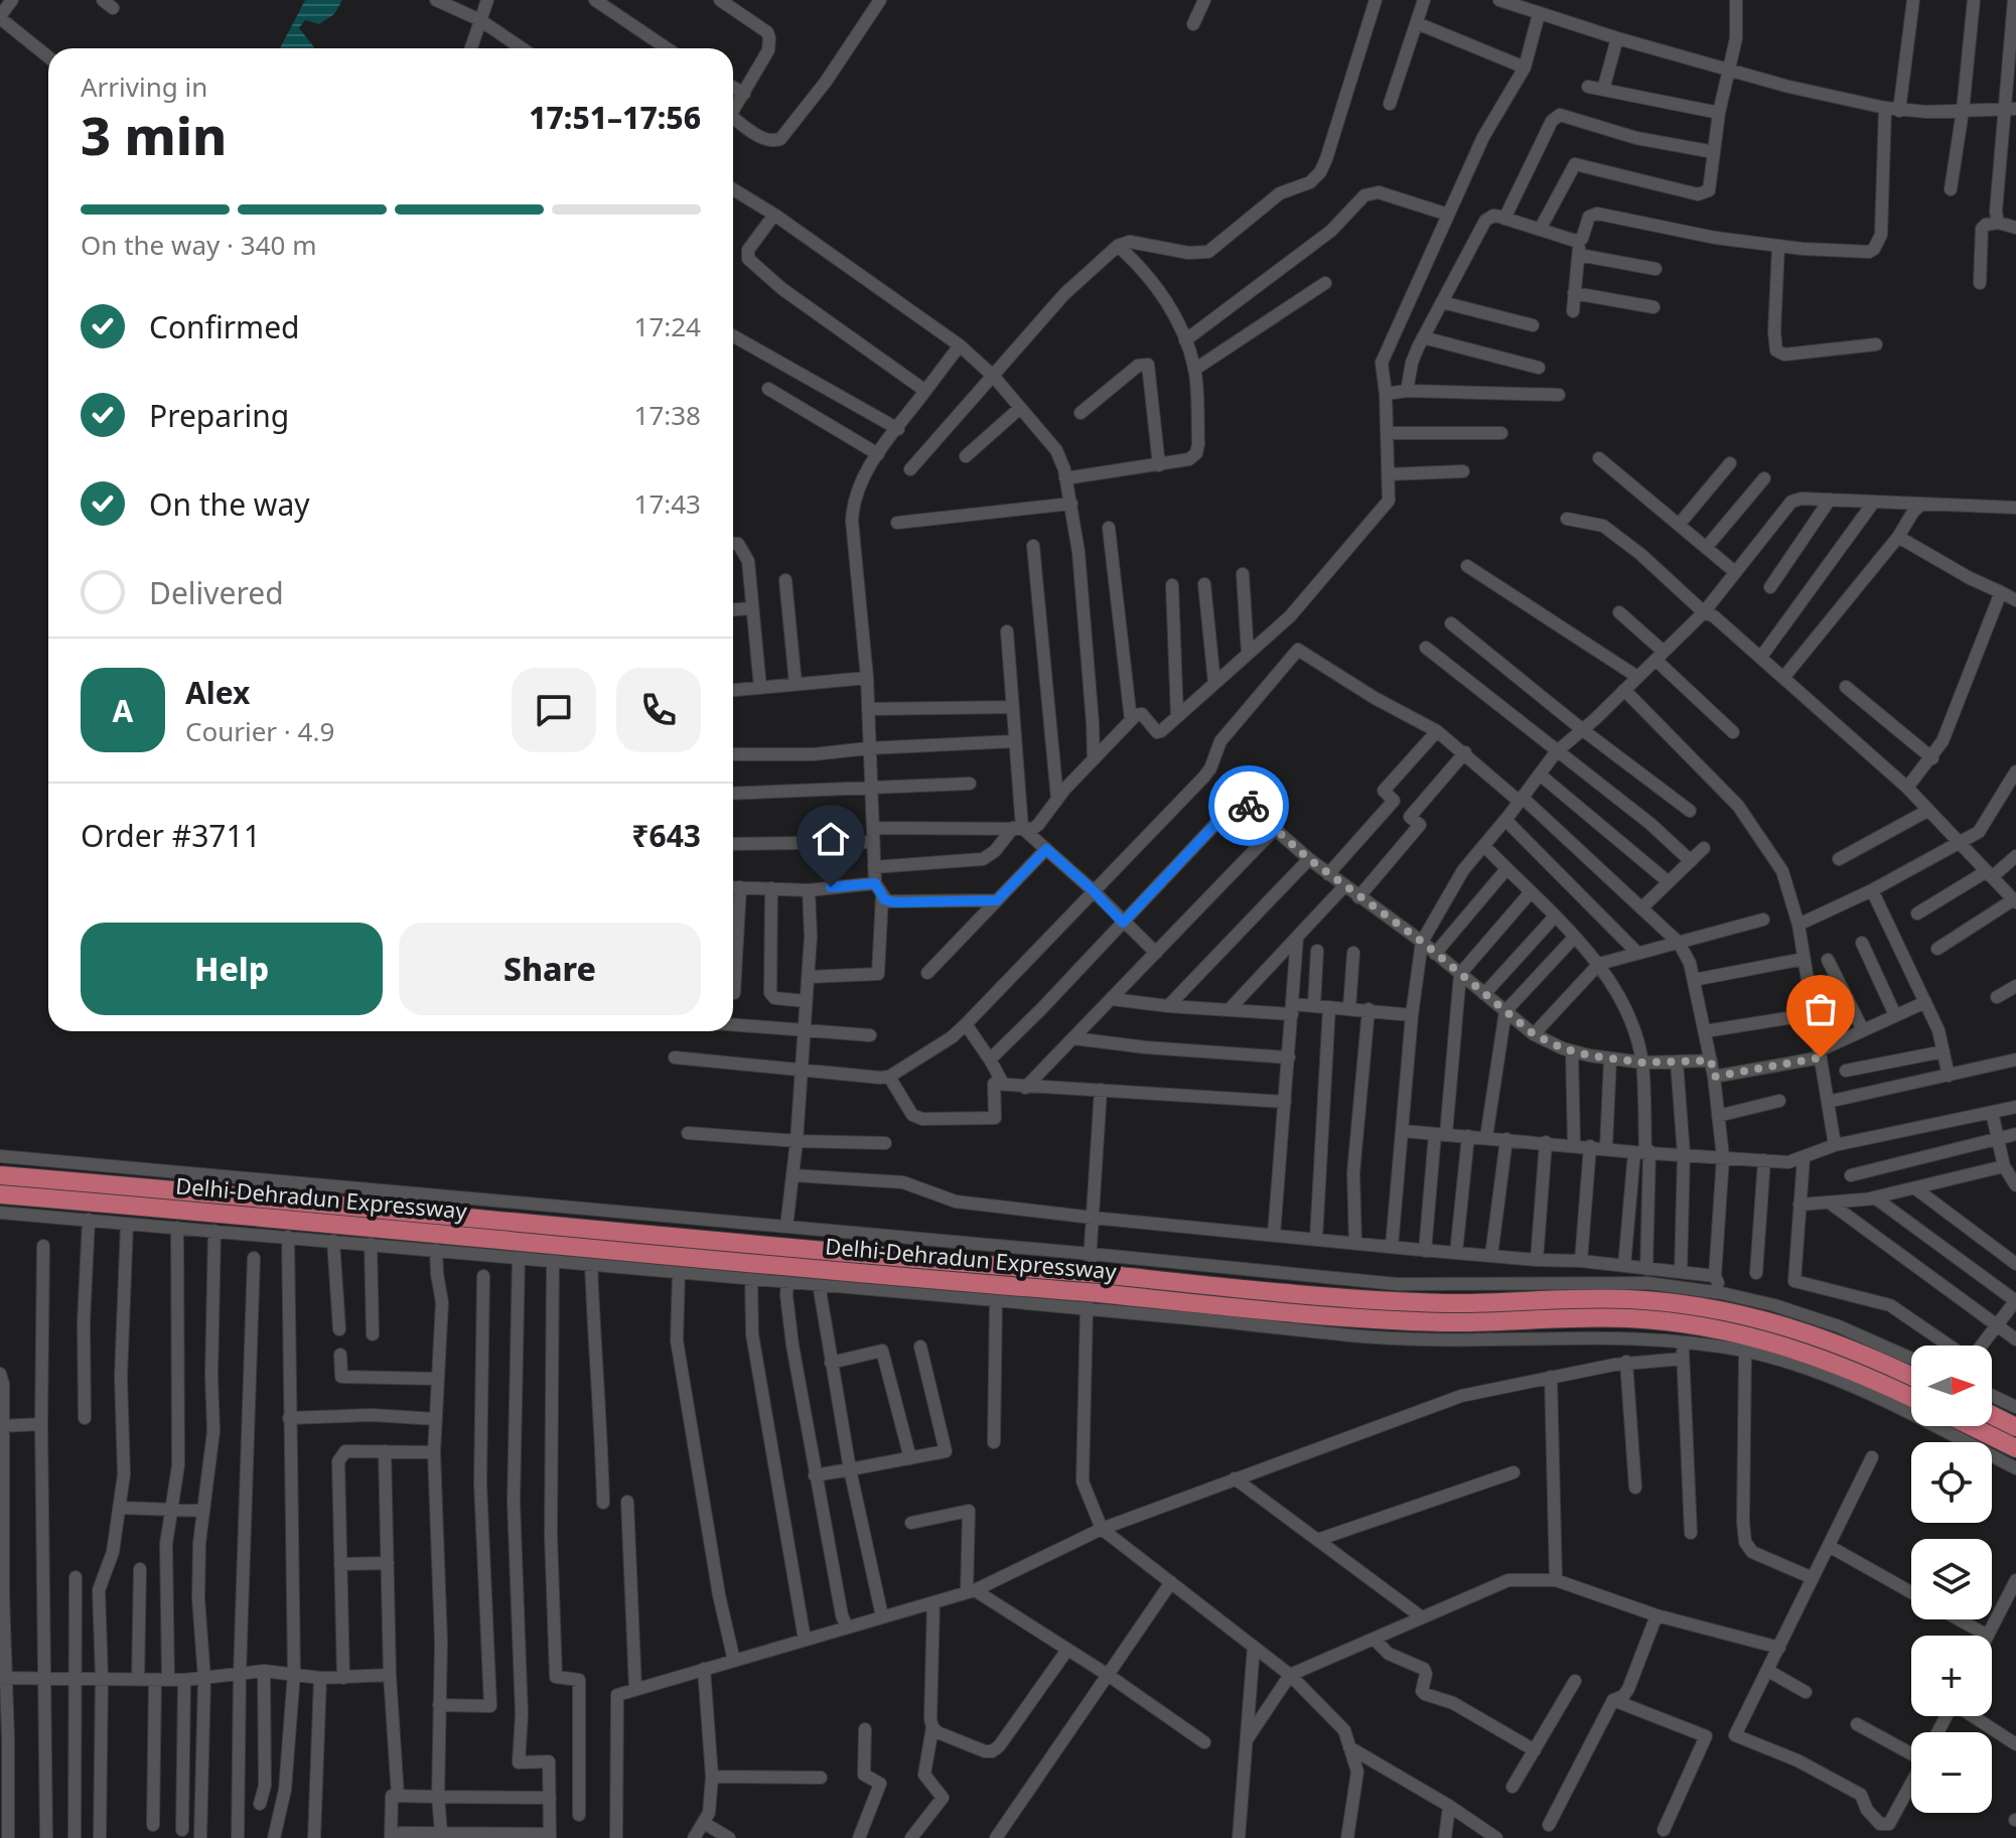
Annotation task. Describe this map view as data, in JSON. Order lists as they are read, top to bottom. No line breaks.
{"streets":{"highway":["Delhi-Dehradun Expressway"]},"north":"right","page":{"heading":["3 min","Arriving in","17:51–17:56"],"panel":["Alex","Courier · 4.9","Order #3711","₹643"],"bar":"On the way · 340 m","list":[["Confirmed","17:24"],["Preparing","17:38"],["On the way","17:43"],"Delivered"],"round":"A","buttons":["Help","Share"],"map_buttons":["+","−"]}}
